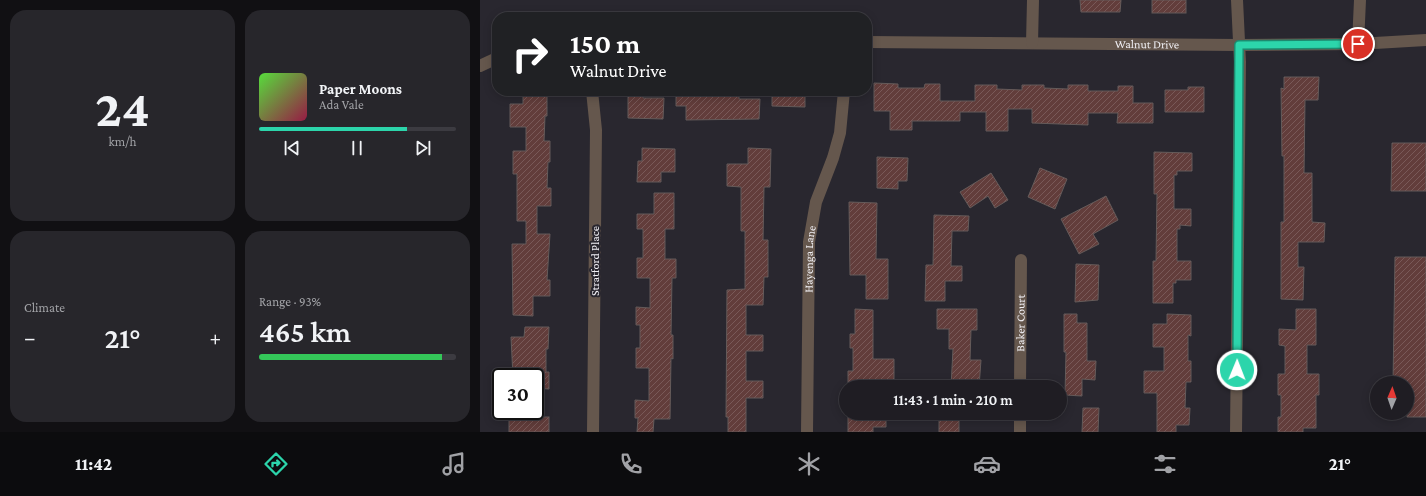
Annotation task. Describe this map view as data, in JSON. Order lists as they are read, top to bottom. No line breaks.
{"streets":{"street":["Walnut Drive","Hayenga Lane","Stratford Place","Baker Court"]},"north":"top","page":{"tile":[["24","km/h"],"Climate",["Range · 93%","465 km"]],"turn":["150 m","Walnut Drive"],"song":["Paper Moons","Ada Vale"],"heat":["−","21°","+"],"limit":"30","trip":"11:43 · 1 min · 210 m","tabs":["11:42","21°"]}}
